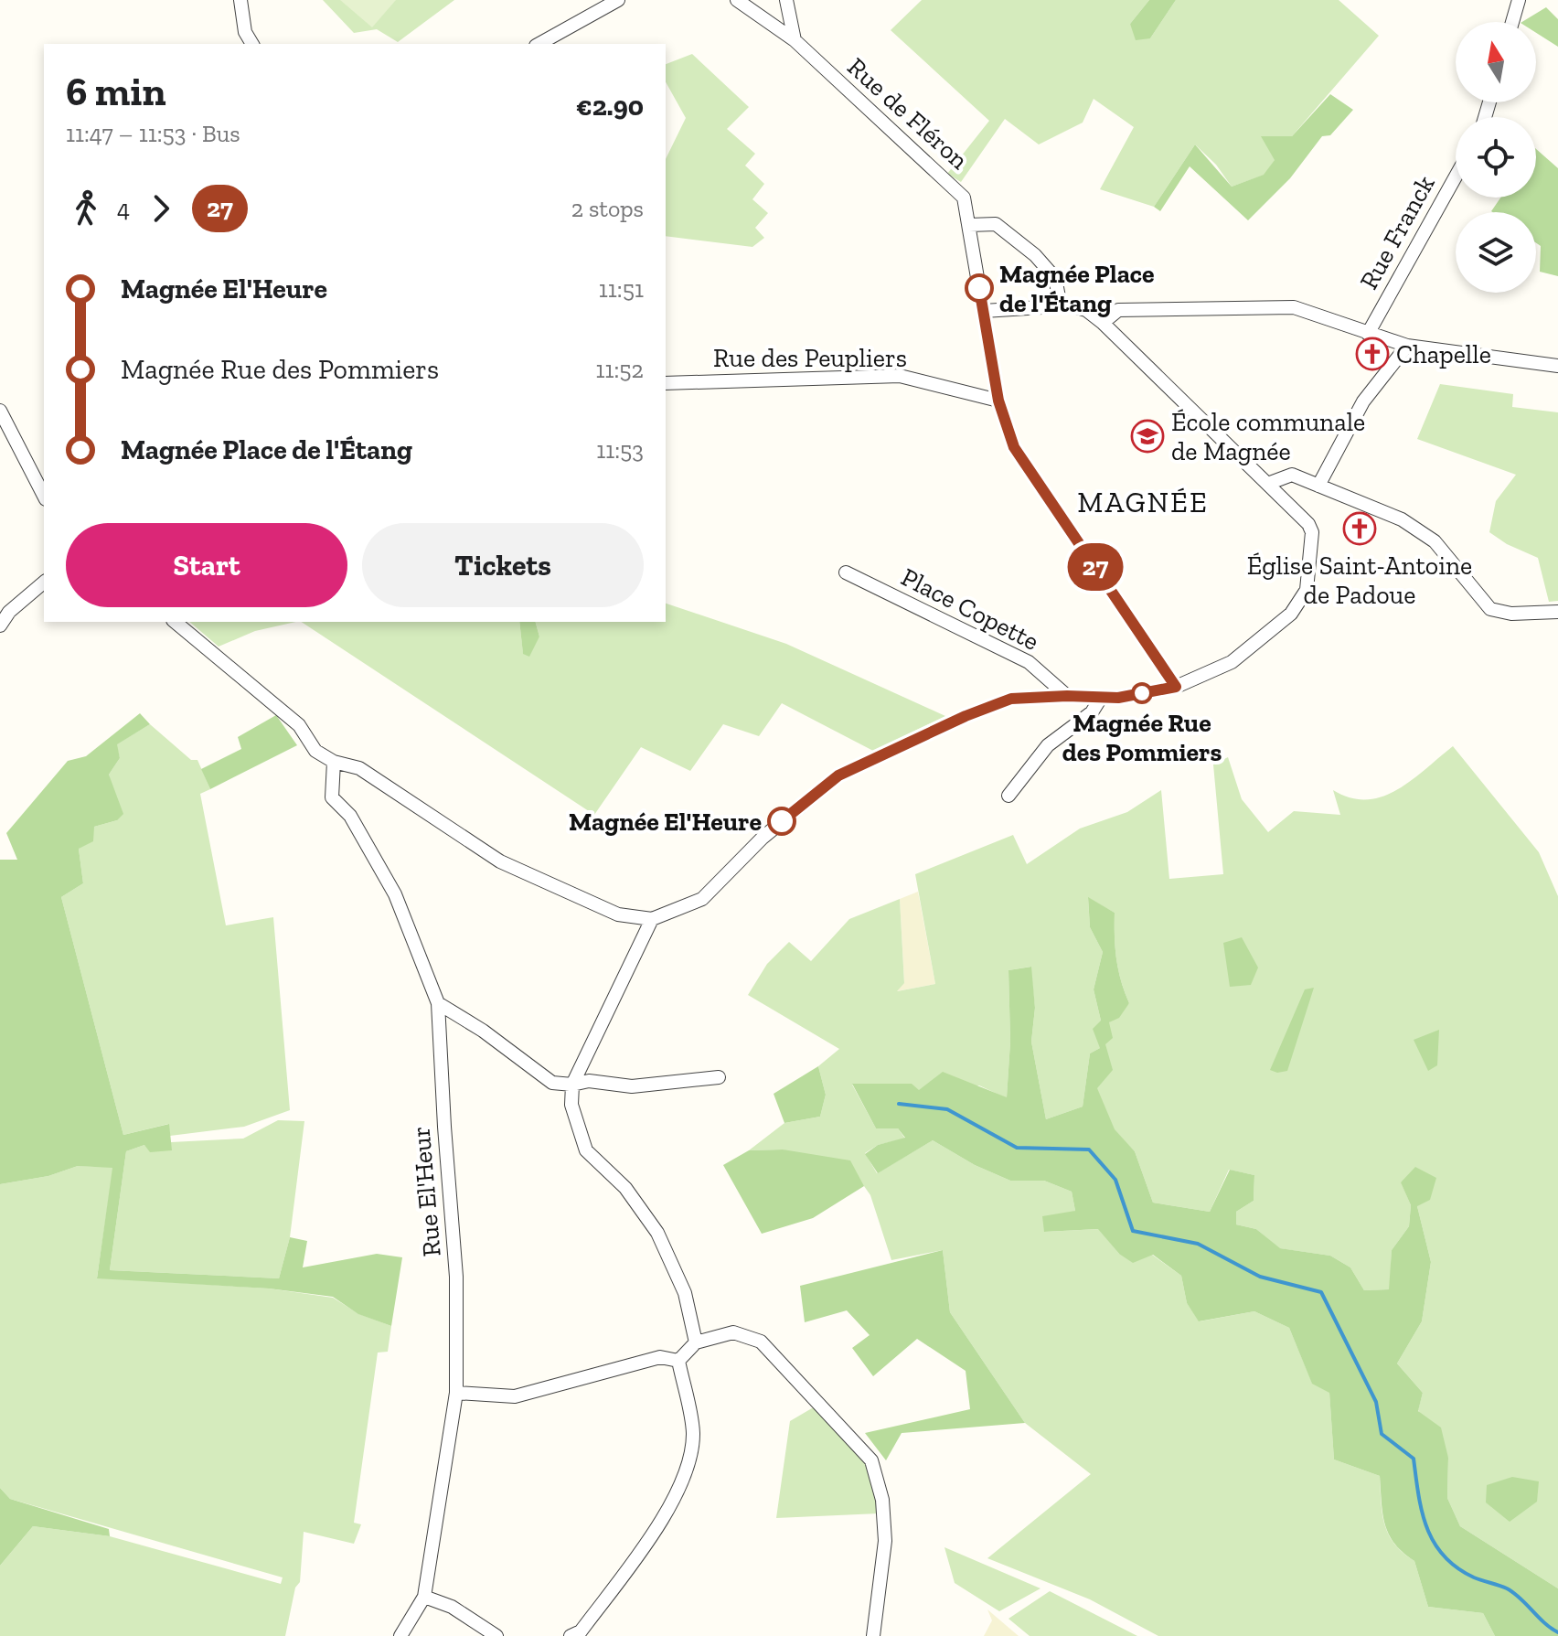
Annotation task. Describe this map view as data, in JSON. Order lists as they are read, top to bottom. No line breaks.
{"streets":{"street":["Rue de Fléron","Rue Franck","Rue des Peupliers","Place Copette","Rue El'Heur"]},"crossings":[["Rue de Fléron","Rue des Peupliers"]],"districts":["MAGNÉE"],"places":{"other":["Magnée Place de l'Étang","Magnée Rue des Pommiers","Magnée El'Heure"],"church":["Chapelle","Église Saint-Antoine de Padoue"],"school or university":["École communale de Magnée"]},"lines":["bus line 27"],"north":"top","page":{"on_map":"27","heading":["6 min","11:47 – 11:53 · Bus","€2.90"],"legs":["4","27","2 stops"],"list":[{"name":"Magnée El'Heure","value":"11:51"},{"name":"Magnée Rue des Pommiers","value":"11:52"},{"name":"Magnée Place de l'Étang","value":"11:53"}],"buttons":["Start","Tickets"]}}
